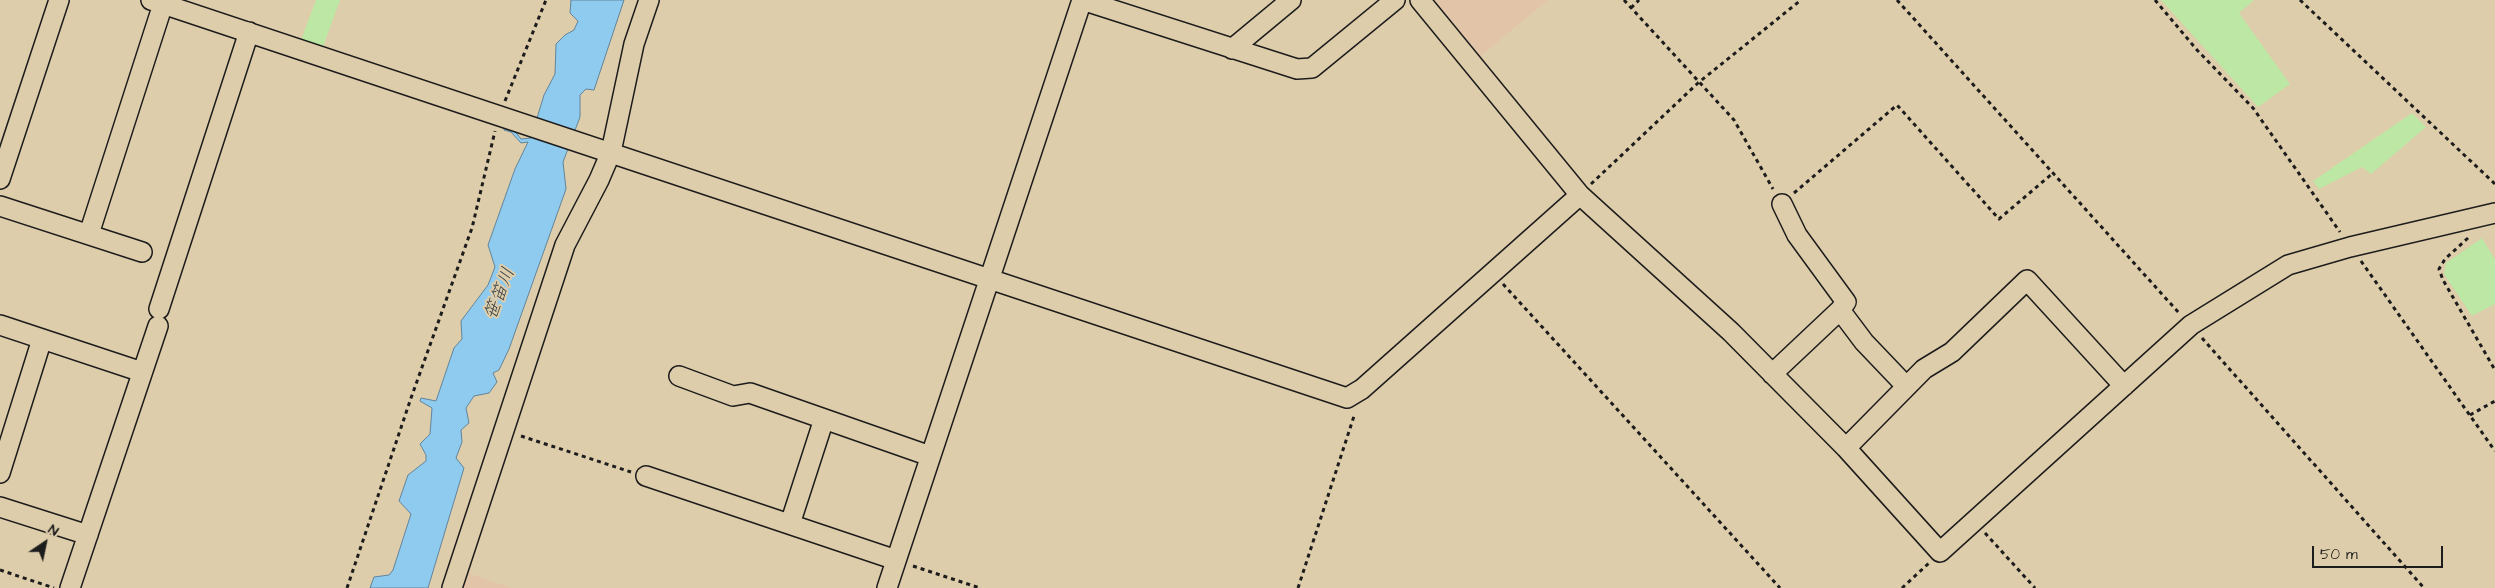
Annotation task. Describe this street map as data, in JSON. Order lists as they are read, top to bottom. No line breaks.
{"water":["笹笛川"],"scale_bar":"50 m","north":"top right"}
